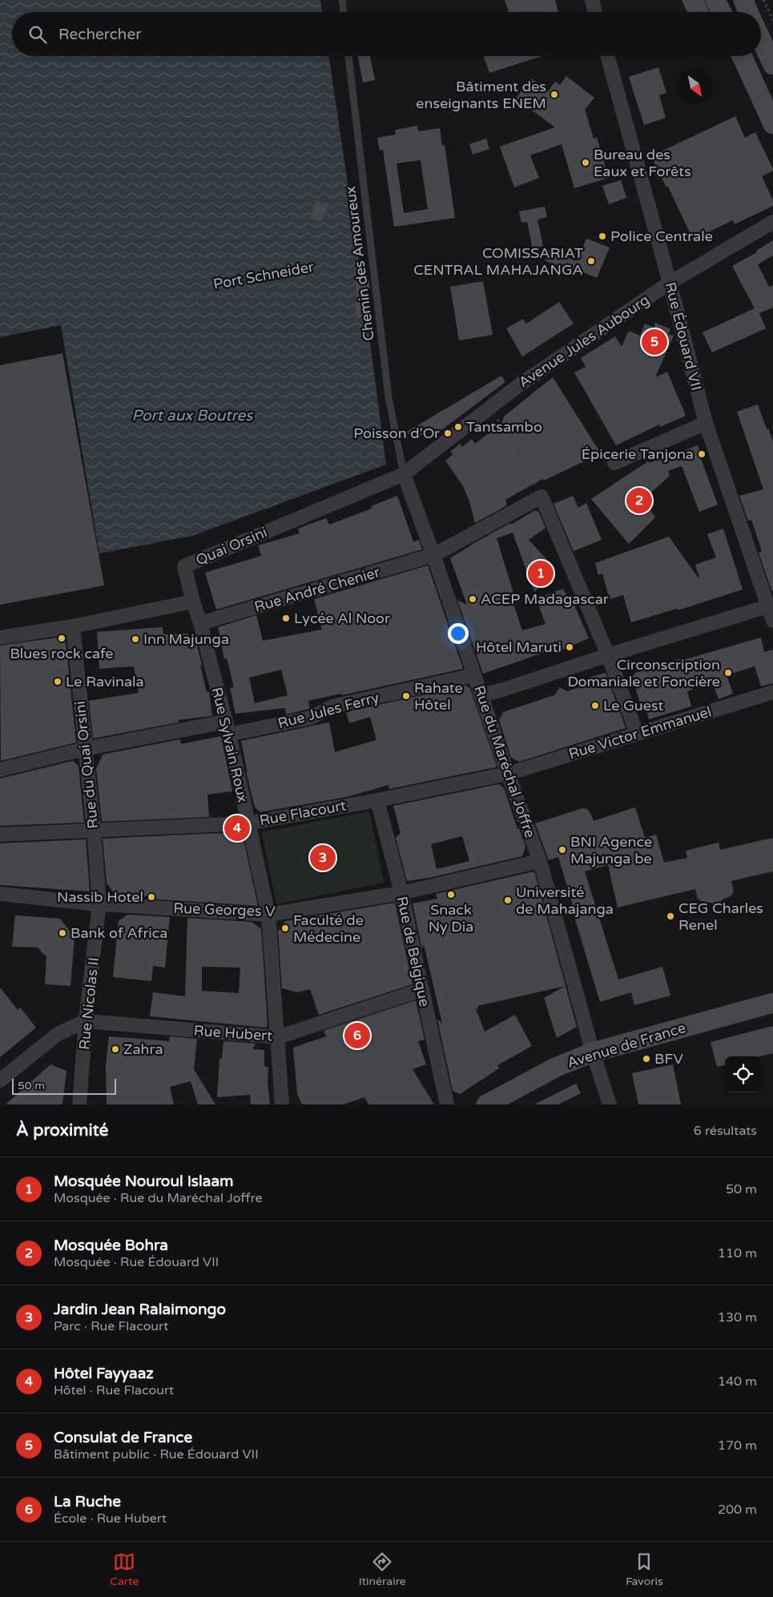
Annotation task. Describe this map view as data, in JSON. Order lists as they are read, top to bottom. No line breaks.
{"streets":{"main road":["Avenue de France"],"street":["Rue Édouard VII","Avenue Jules Aubourg","Quai Orsini","Rue André Chenier","Rue Jules Ferry","Rue Victor Emmanuel","Rue Sylvain Roux","Rue du Maréchal Joffre","Rue du Quai Orsini","Rue Flacourt","Rue Georges V","Rue de Belgique","Rue Nicolas II","Rue Hubert"],"lane":["Chemin des Amoureux"],"path":["Port Schneider"]},"crossings":[["Chemin des Amoureux","Avenue Jules Aubourg"],["Chemin des Amoureux","Quai Orsini"],["Chemin des Amoureux","Rue du Maréchal Joffre"],["Rue Édouard VII","Avenue Jules Aubourg"],["Avenue Jules Aubourg","Quai Orsini"],["Avenue Jules Aubourg","Rue du Maréchal Joffre"],["Quai Orsini","Rue Sylvain Roux"],["Quai Orsini","Rue du Maréchal Joffre"],["Rue André Chenier","Rue Sylvain Roux"],["Rue André Chenier","Rue du Maréchal Joffre"],["Rue Jules Ferry","Rue Sylvain Roux"],["Rue Jules Ferry","Rue du Maréchal Joffre"],["Rue Jules Ferry","Rue du Quai Orsini"],["Rue Victor Emmanuel","Rue du Maréchal Joffre"],["Rue Victor Emmanuel","Rue Flacourt"],["Rue Sylvain Roux","Rue Flacourt"],["Rue Sylvain Roux","Rue Georges V"],["Rue Sylvain Roux","Rue Hubert"],["Rue du Maréchal Joffre","Rue Flacourt"],["Rue du Maréchal Joffre","Rue Georges V"],["Rue du Maréchal Joffre","Avenue de France"],["Rue du Quai Orsini","Rue Flacourt"],["Rue du Quai Orsini","Rue Georges V"],["Rue du Quai Orsini","Rue Nicolas II"],["Rue Flacourt","Rue de Belgique"],["Rue Georges V","Rue de Belgique"],["Rue Georges V","Rue Nicolas II"],["Rue de Belgique","Rue Hubert"],["Rue Nicolas II","Rue Hubert"]],"water":["Port aux Boutres"],"places":["Bâtiment des enseignants ENEM","Bureau des Eaux et Forêts","Police Centrale","COMISSARIAT CENTRAL MAHAJANGA","Tantsambo","Poisson d'Or","Épicerie Tanjona","ACEP Madagascar","Lycée Al Noor","Blues rock cafe","Inn Majunga","Hôtel Maruti","Circonscription Domaniale et Foncière","Le Ravinala","Rahate Hôtel","Le Guest","BNI Agence Majunga be","Snack Ny Dia","Nassib Hotel","Université de Mahajanga","CEG Charles Renel","Faculté de Médecine","Bank of Africa","Zahra","BFV"],"scale_bar":"50 m","north":"bottom right","page":{"search":"Rechercher","pins":["5","2","1","4","3","6"],"scale":"50 m","heading":["À proximité","6 résultats"],"list":[{"mark":"1","name":"Mosquée Nouroul Islaam","note":"Mosquée · Rue du Maréchal Joffre","value":"50 m"},{"mark":"2","name":"Mosquée Bohra","note":"Mosquée · Rue Édouard VII","value":"110 m"},{"mark":"3","name":"Jardin Jean Ralaimongo","note":"Parc · Rue Flacourt","value":"130 m"},{"mark":"4","name":"Hôtel Fayyaaz","note":"Hôtel · Rue Flacourt","value":"140 m"},{"mark":"5","name":"Consulat de France","note":"Bâtiment public · Rue Édouard VII","value":"170 m"},{"mark":"6","name":"La Ruche","note":"École · Rue Hubert","value":"200 m"}],"nav":["Carte","Itinéraire","Favoris"]}}
